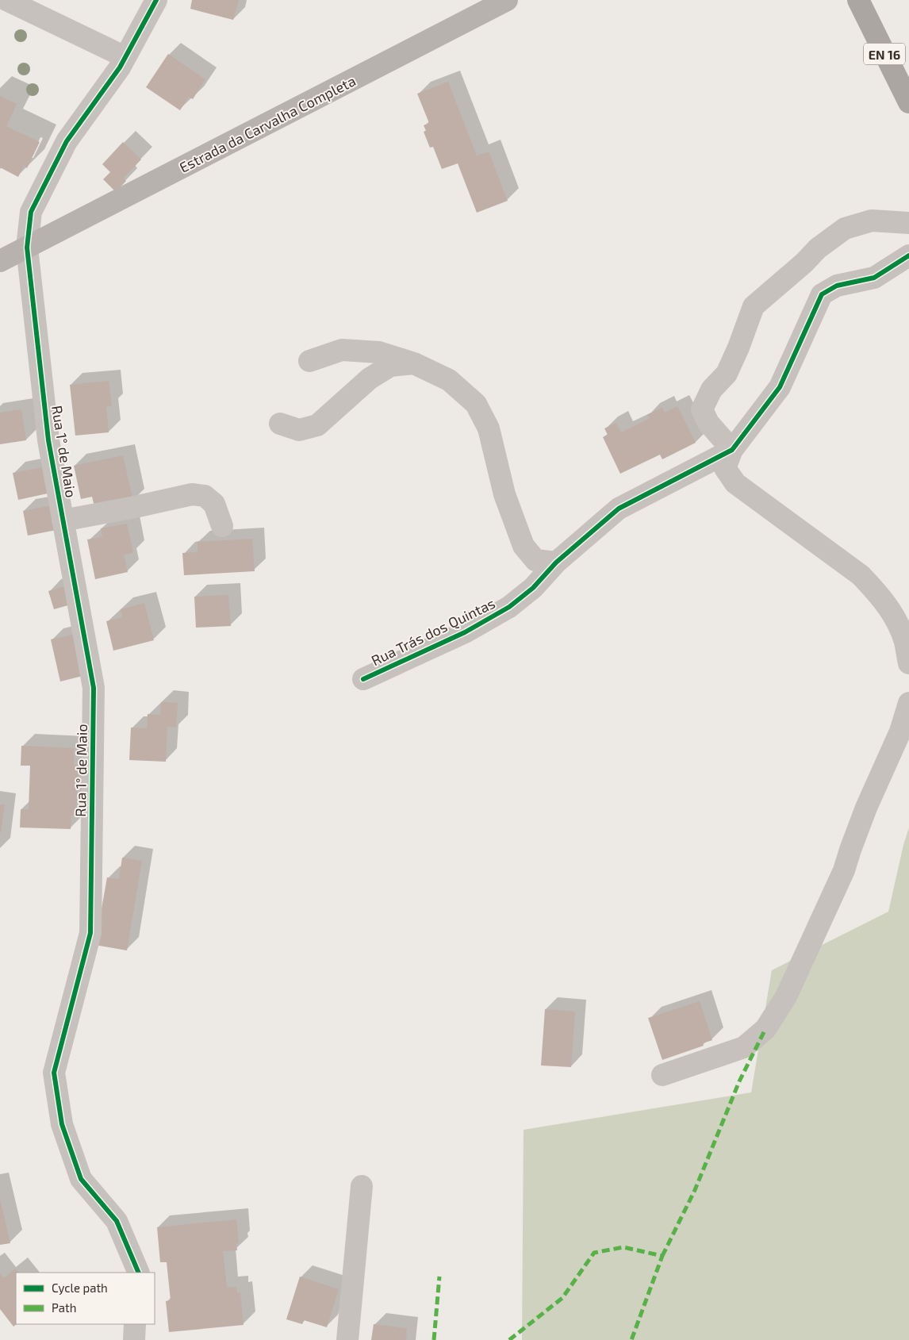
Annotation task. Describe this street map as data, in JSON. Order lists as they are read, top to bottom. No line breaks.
{"streets":{"main road":["EN 16"],"street":["Estrada da Carvalha Completa","Rua 1° de Maio","Rua Trás dos Quintas"]},"crossings":[["Estrada da Carvalha Completa","Rua 1° de Maio"]],"legend":["Cycle path","Path"]}
